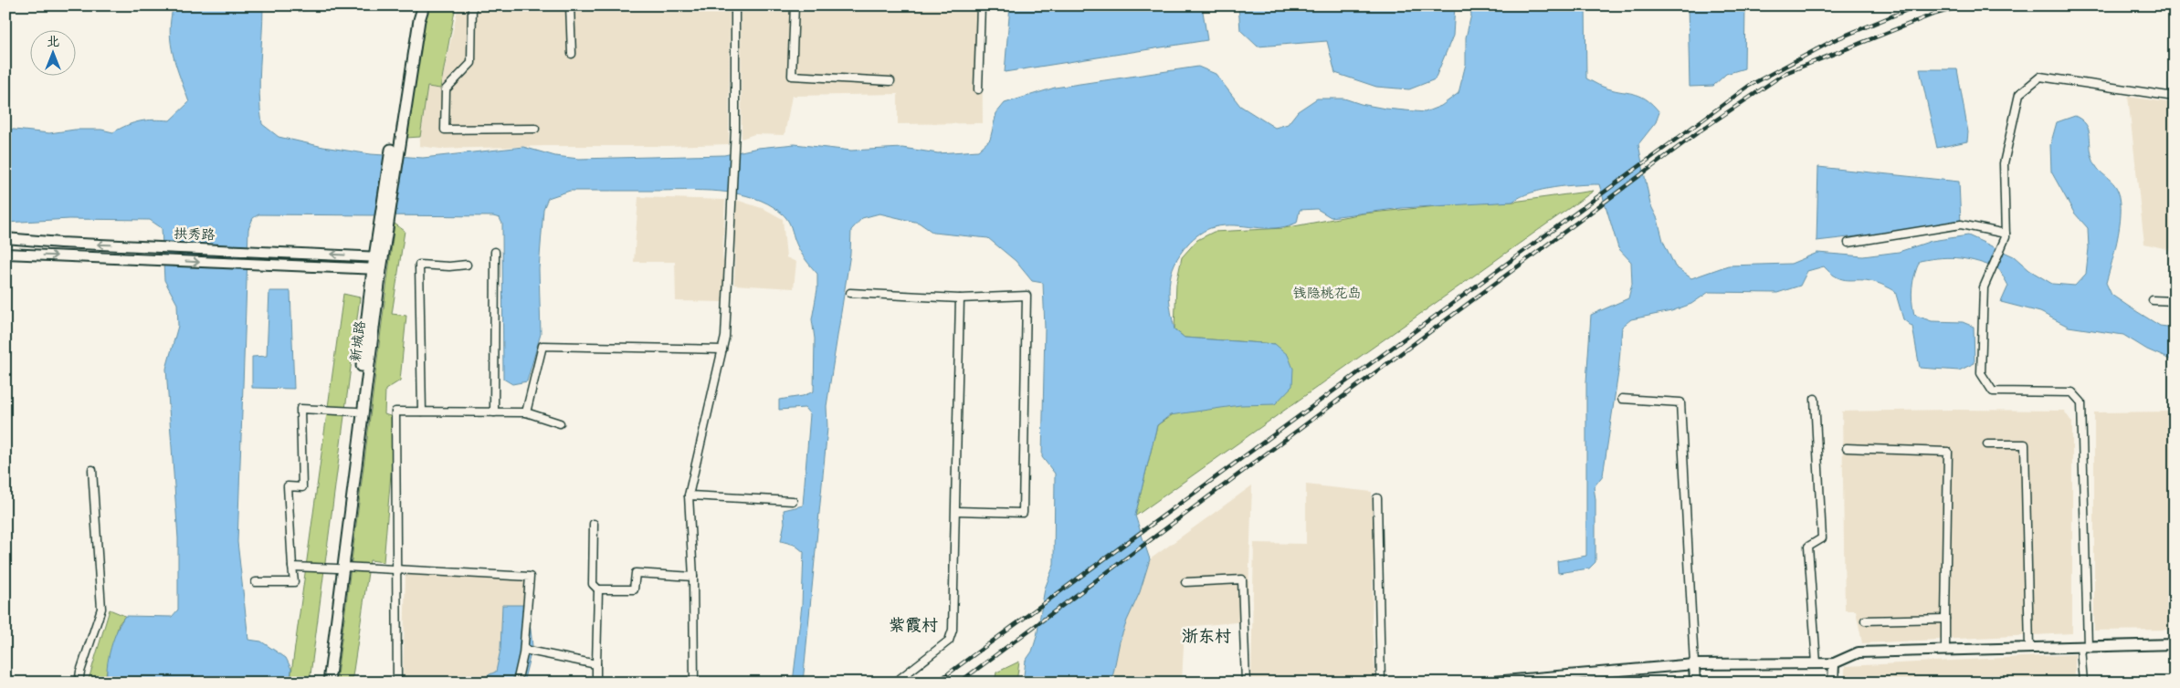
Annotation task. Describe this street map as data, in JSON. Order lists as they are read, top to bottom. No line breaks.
{"streets":{"main road":["拱秀路","新城路"]},"crossings":[["拱秀路","新城路"]],"districts":["紫霞村","浙东村"],"parks":["钱隐桃花岛"],"north":"top"}
